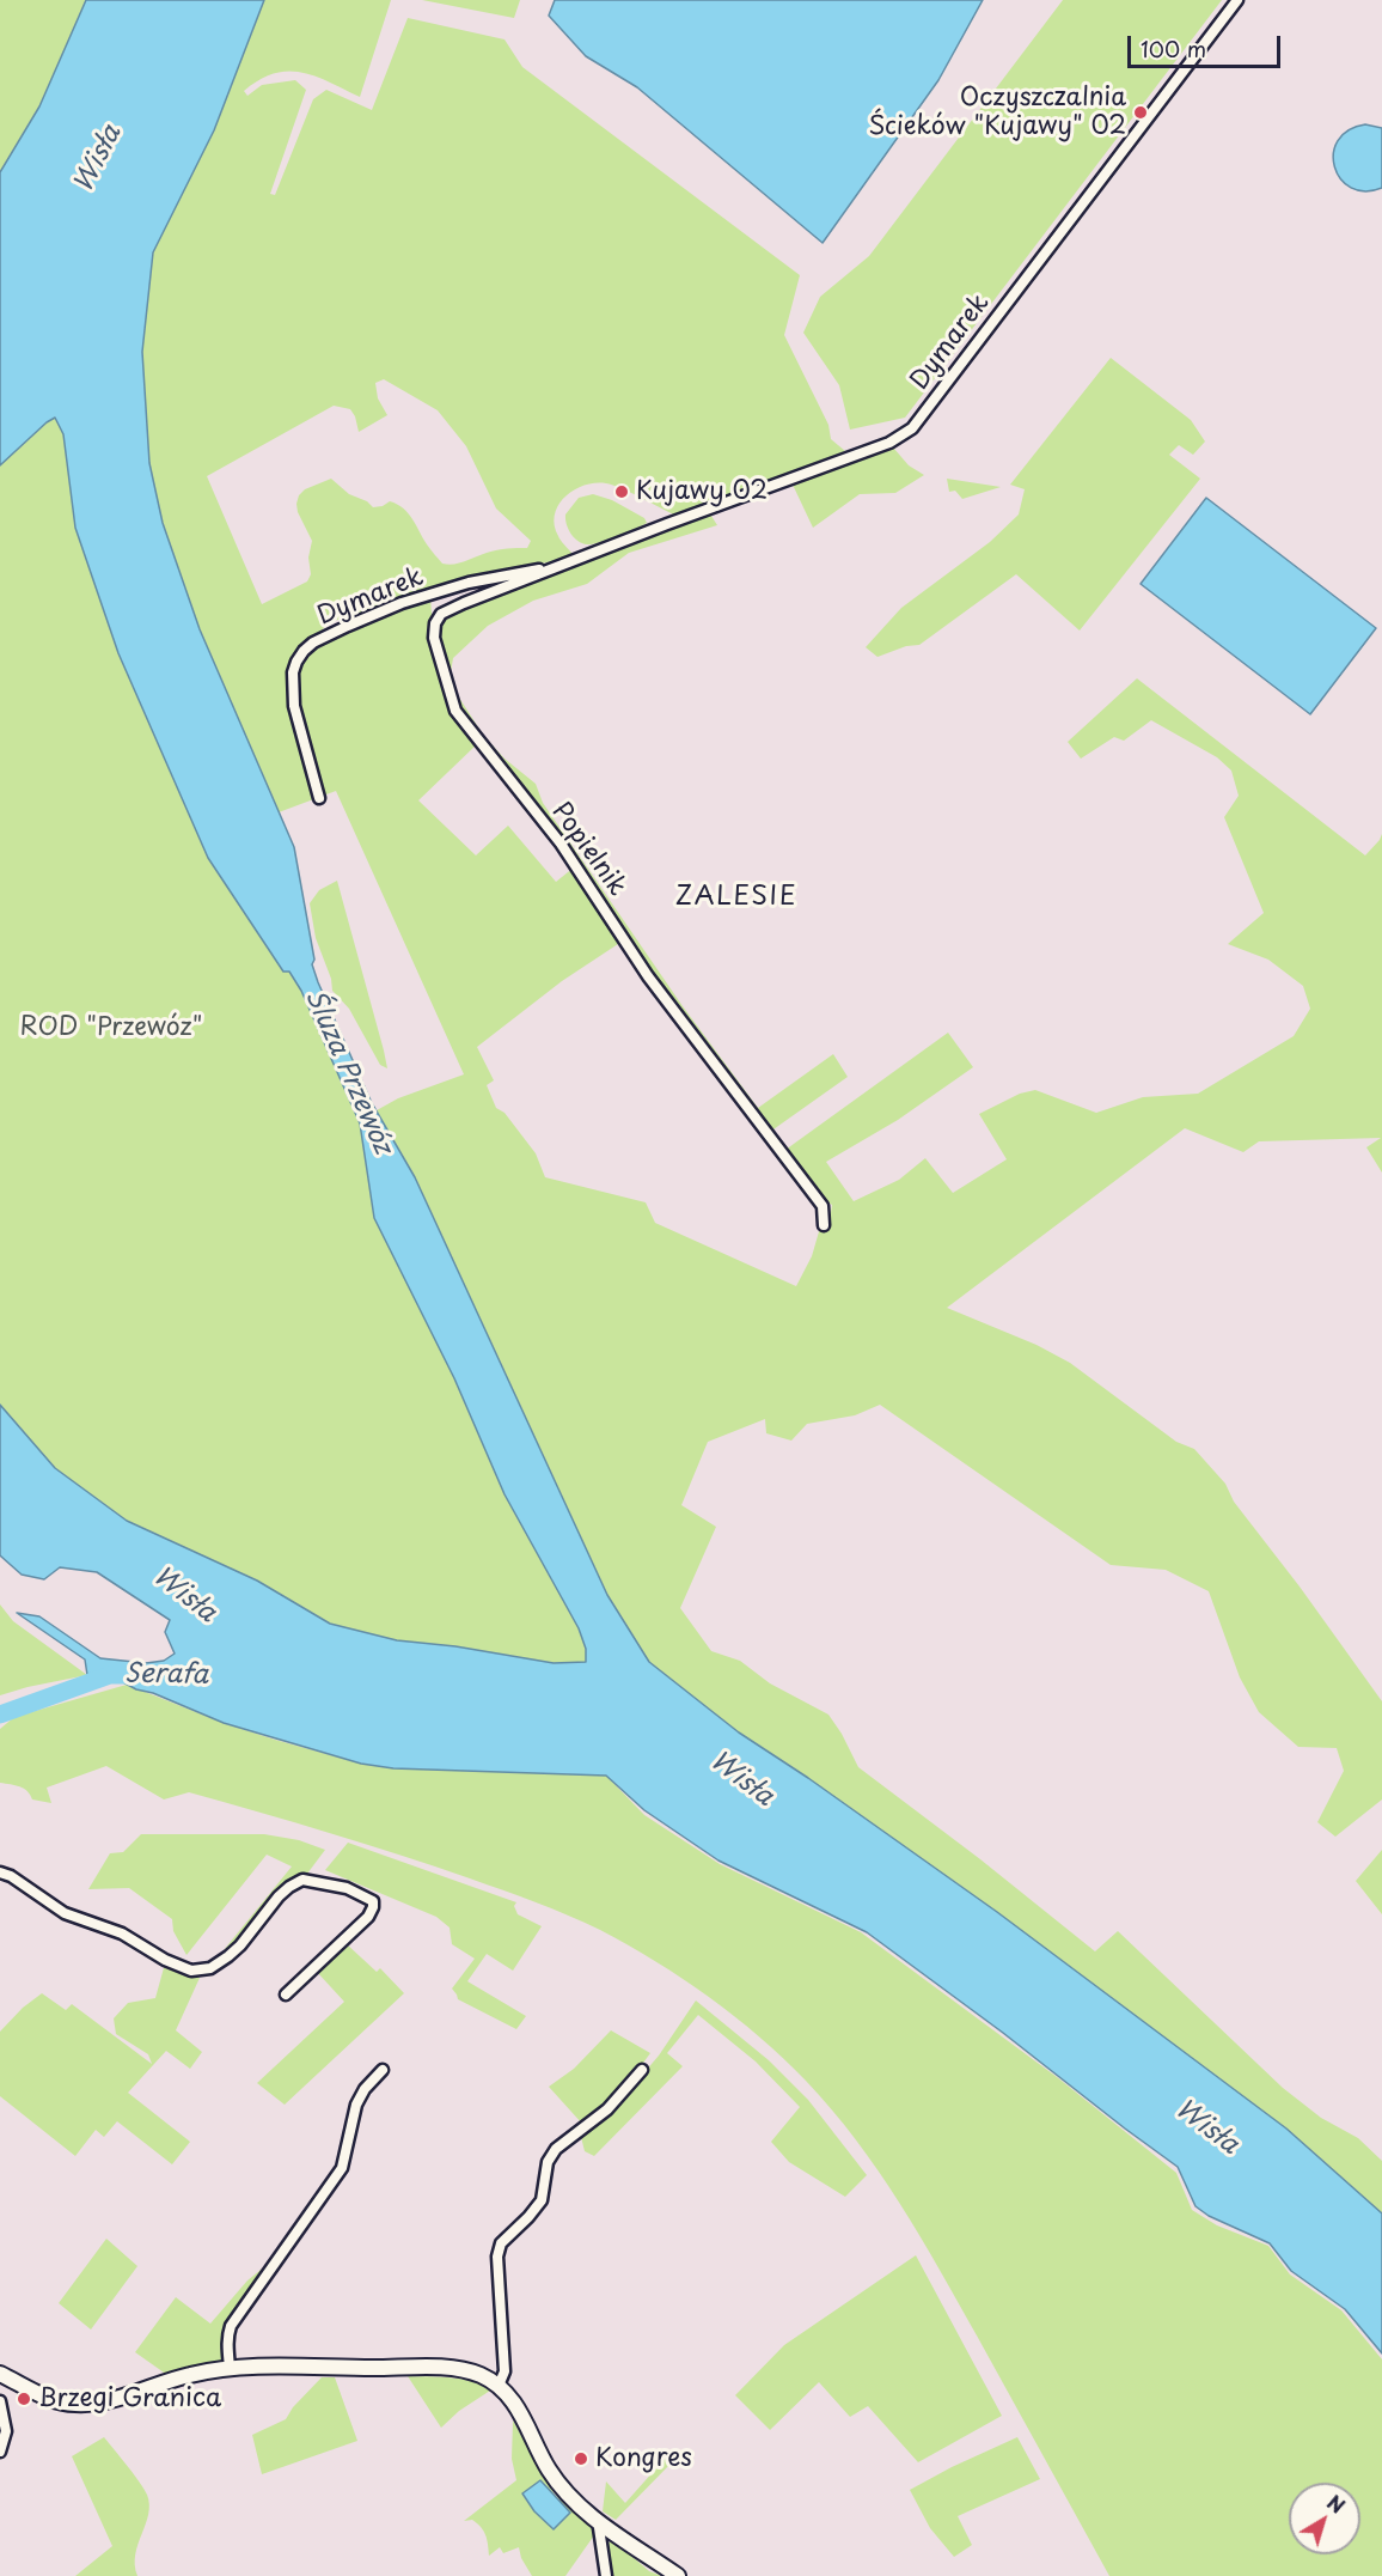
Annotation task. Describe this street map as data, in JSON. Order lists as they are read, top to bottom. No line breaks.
{"streets":{"street":["Dymarek","Popielnik"]},"crossings":[["Dymarek","Popielnik"]],"districts":["ZALESIE"],"water":["Wisła","Śluza Przewóz","Serafa"],"parks":["ROD \"Przewóz\""],"places":["Oczyszczalnia Ścieków \"Kujawy\" 02","Kujawy 02","Brzegi Granica","Kongres"],"scale_bar":"100 m","north":"top right"}
